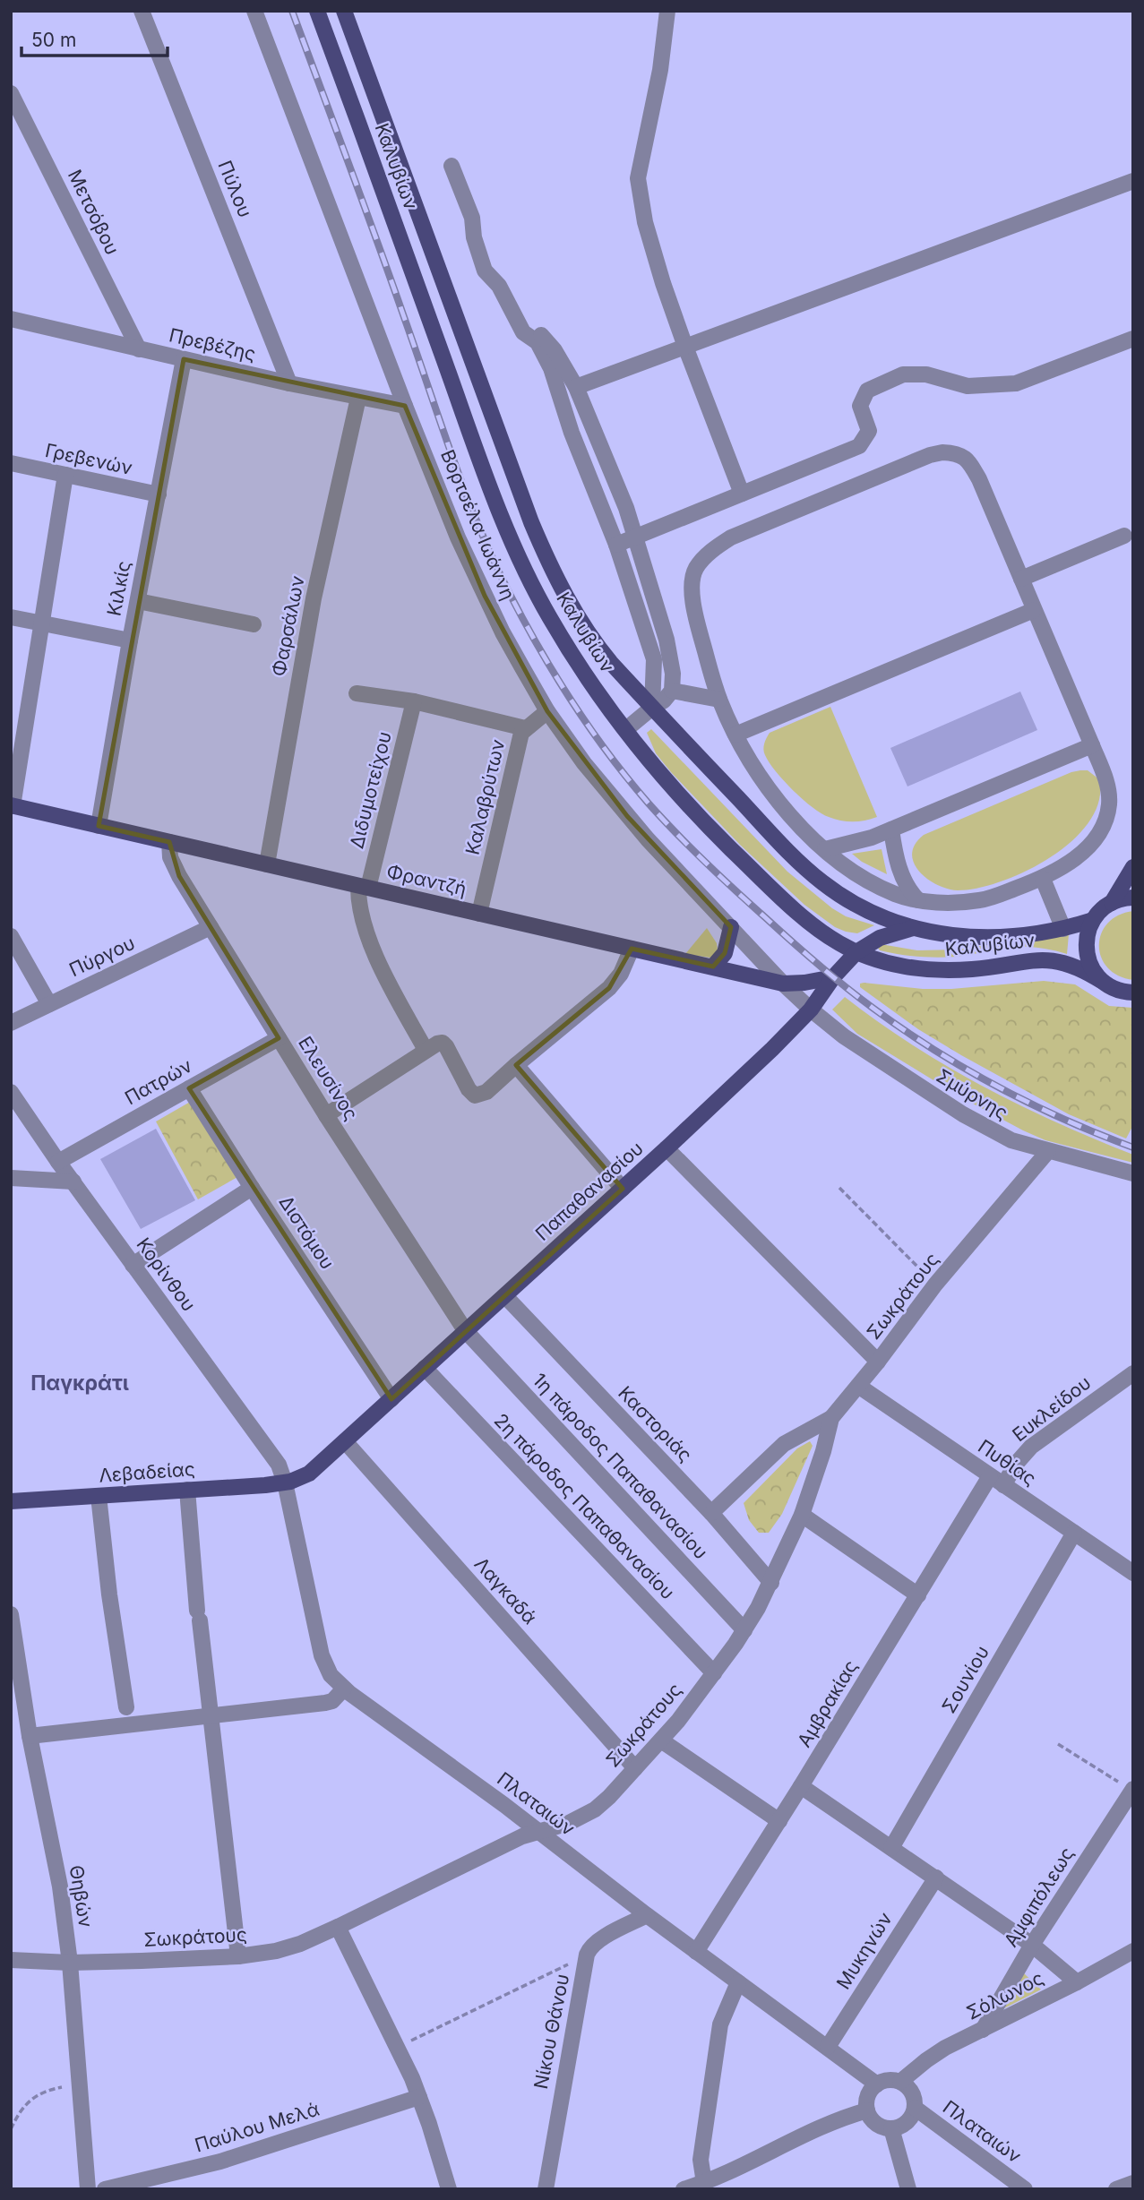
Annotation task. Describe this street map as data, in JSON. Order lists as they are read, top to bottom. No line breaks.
{"streets":{"main road":["Καλυβίων","Φραντζή","Παπαθανασίου","Λεβαδείας"],"street":["Πύλου","Μετσόβου","Πρεβέζης","Γρεβενών","Βορτσέλα Ιωάννη","Κιλκίς","Φαρσάλων","Διδυμοτείχου","Καλαβρύτων","Πύργου","Ελευσίνος","Πατρών","Σμύρνης","Διστόμου","Κορίνθου","Σωκράτους","Ευκλείδου","Καστοριάς","Πυθίας","1η πάροδος Παπαθανασίου","2η πάροδος Παπαθανασίου","Λαγκαδά","Σουνίου","Αμβρακίας","Πλαταιών","Θηβών","Αμφιπόλεως","Μυκηνών","Σόλωνος","Νίκου Θάνου","Παύλου Μελά"]},"crossings":[["Καλυβίων","Παπαθανασίου"],["Πύλου","Πρεβέζης"],["Μετσόβου","Πρεβέζης"],["Πρεβέζης","Βορτσέλα Ιωάννη"],["Πρεβέζης","Κιλκίς"],["Πρεβέζης","Φαρσάλων"],["Γρεβενών","Κιλκίς"],["Βορτσέλα Ιωάννη","Καλαβρύτων"],["Βορτσέλα Ιωάννη","Φραντζή"],["Βορτσέλα Ιωάννη","Σμύρνης"],["Κιλκίς","Φραντζή"],["Φαρσάλων","Φραντζή"],["Διδυμοτείχου","Καλαβρύτων"],["Διδυμοτείχου","Φραντζή"],["Καλαβρύτων","Φραντζή"],["Φραντζή","Ελευσίνος"],["Φραντζή","Σμύρνης"],["Φραντζή","Παπαθανασίου"],["Πύργου","Ελευσίνος"],["Ελευσίνος","Πατρών"],["Ελευσίνος","Παπαθανασίου"],["Ελευσίνος","1η πάροδος Παπαθανασίου"],["Πατρών","Διστόμου"],["Πατρών","Κορίνθου"],["Σμύρνης","Παπαθανασίου"],["Σμύρνης","Σωκράτους"],["Παπαθανασίου","Διστόμου"],["Παπαθανασίου","Κορίνθου"],["Παπαθανασίου","Καστοριάς"],["Παπαθανασίου","1η πάροδος Παπαθανασίου"],["Παπαθανασίου","Λεβαδείας"],["Παπαθανασίου","2η πάροδος Παπαθανασίου"],["Παπαθανασίου","Λαγκαδά"],["Παπαθανασίου","Πλαταιών"],["Κορίνθου","Λεβαδείας"],["Κορίνθου","Πλαταιών"],["Σωκράτους","Καστοριάς"],["Σωκράτους","Πυθίας"],["Σωκράτους","1η πάροδος Παπαθανασίου"],["Σωκράτους","2η πάροδος Παπαθανασίου"],["Σωκράτους","Λαγκαδά"],["Σωκράτους","Πλαταιών"],["Σωκράτους","Θηβών"],["Ευκλείδου","Πυθίας"],["Ευκλείδου","Αμβρακίας"],["Πυθίας","Σουνίου"],["Πυθίας","Αμβρακίας"],["Λεβαδείας","Πλαταιών"],["Αμβρακίας","Πλαταιών"],["Πλαταιών","Μυκηνών"],["Πλαταιών","Σόλωνος"],["Πλαταιών","Νίκου Θάνου"],["Αμφιπόλεως","Σόλωνος"]],"districts":["Παγκράτι"],"scale_bar":"50 m"}
